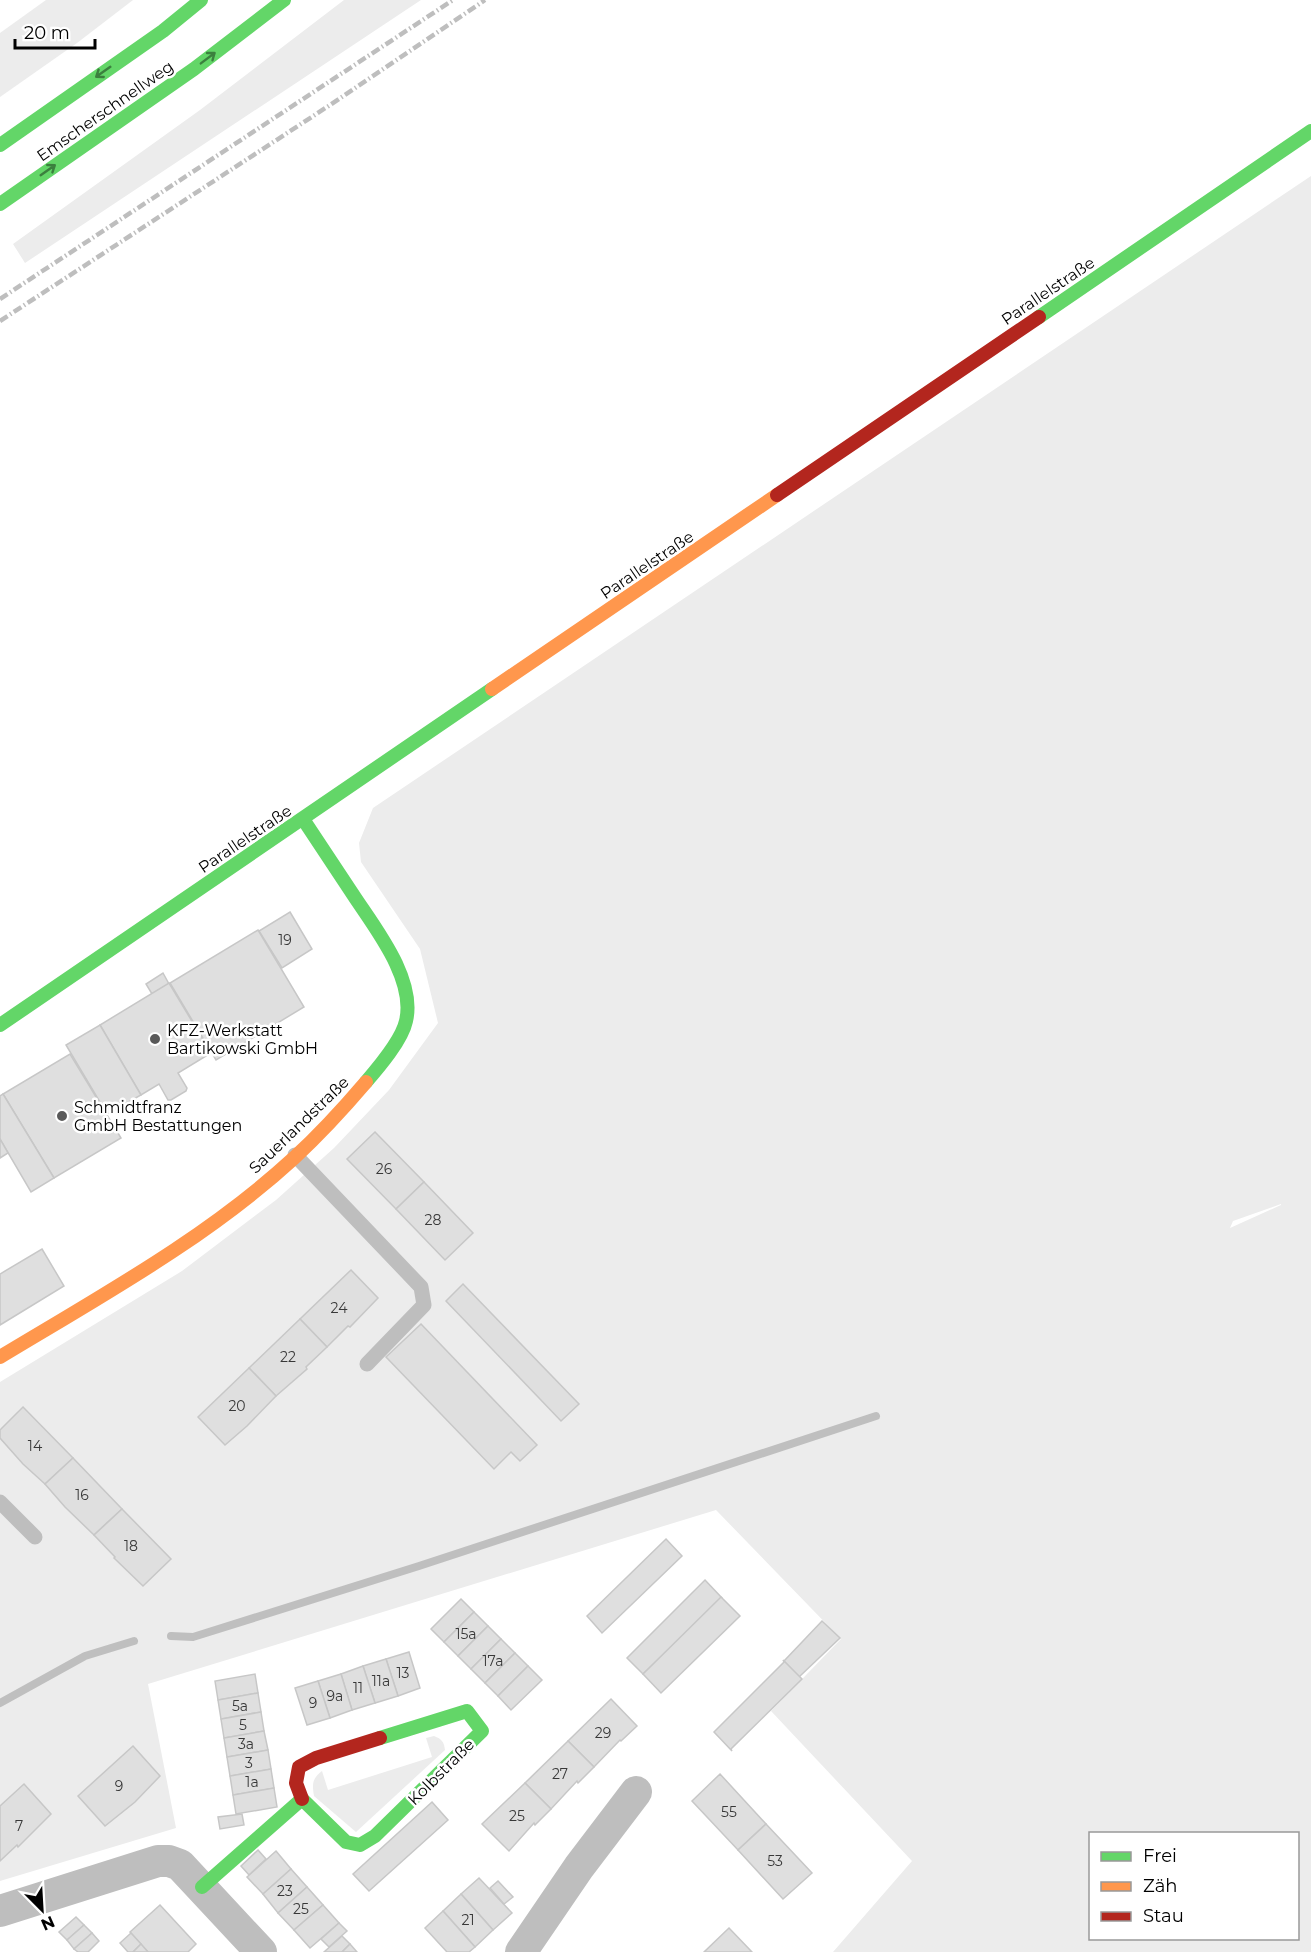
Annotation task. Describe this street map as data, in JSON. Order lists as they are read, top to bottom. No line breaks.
{"streets":{"main road":["Emscherschnellweg","Parallelstraße","Sauerlandstraße","Kolbstraße"]},"crossings":[["Parallelstraße","Sauerlandstraße"]],"places":["KFZ-Werkstatt Bartikowski GmbH","Schmidtfranz GmbH Bestattungen"],"house_numbers":["19","26","28","24","22","20","14","16","18","15a","17a","13","11a","11","9a","9","5a","5","29","3a","3","27","1a","9","55","25","7","53","23","25","21"],"legend":["Frei","Zäh","Stau"],"scale_bar":"20 m","north":"bottom right"}
